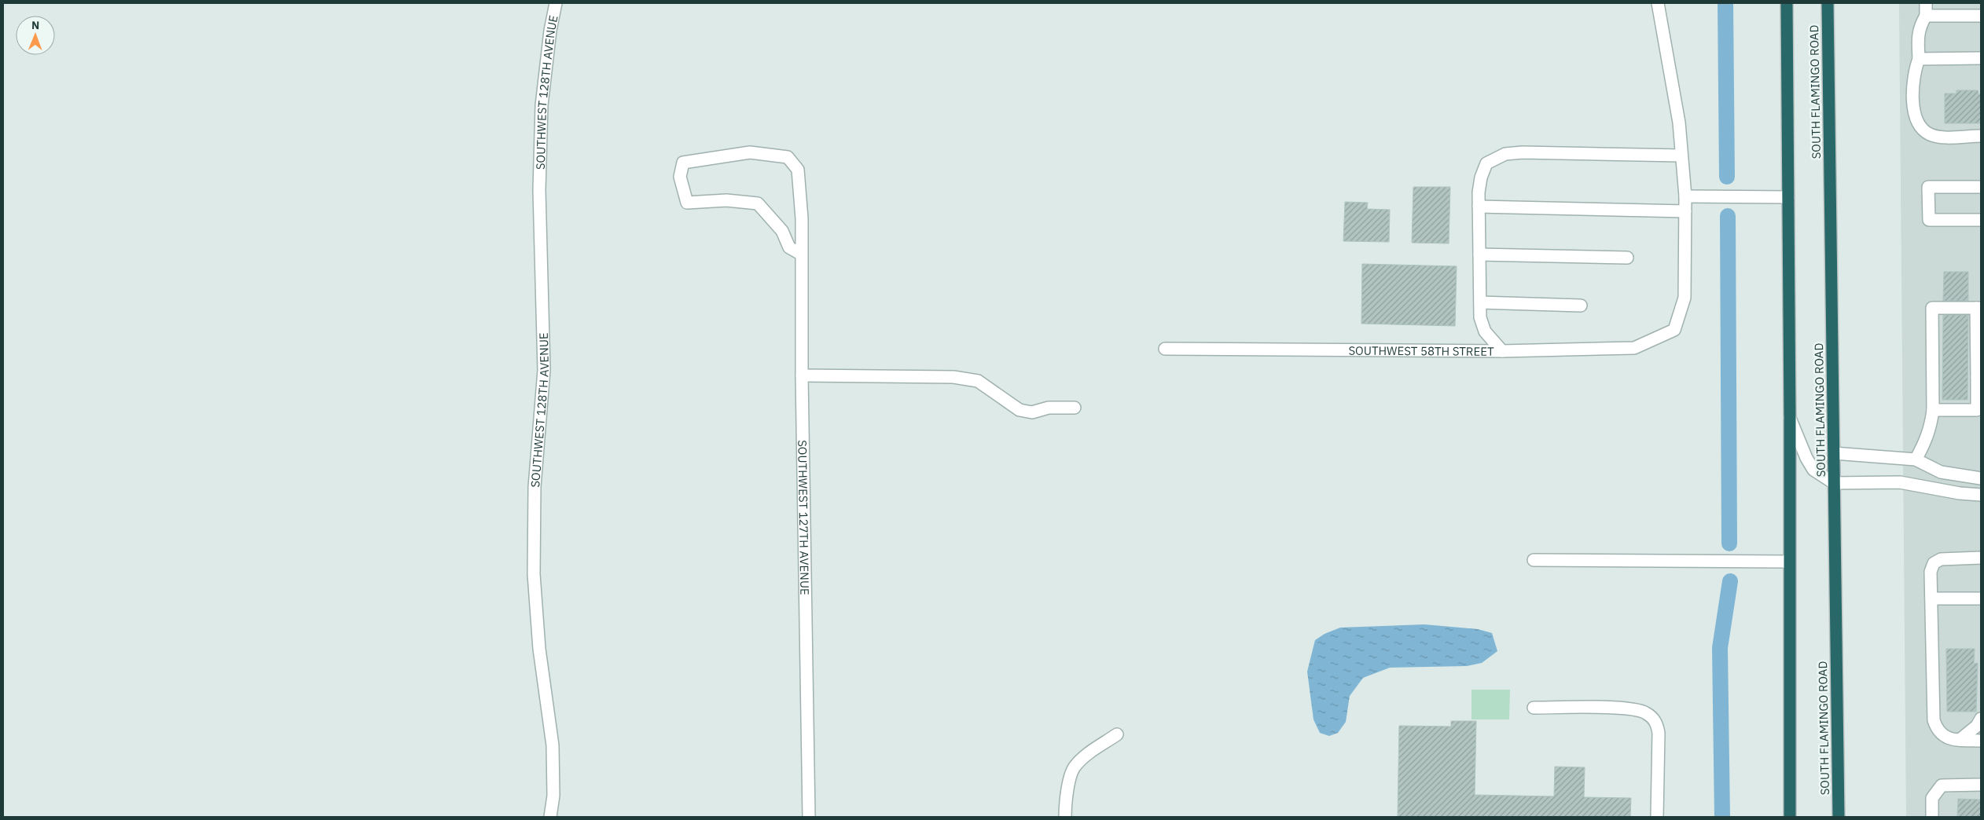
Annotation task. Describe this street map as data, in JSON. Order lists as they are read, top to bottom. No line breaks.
{"streets":{"highway":["SOUTH FLAMINGO ROAD"],"street":["SOUTHWEST 128TH AVENUE","SOUTHWEST 58TH STREET","SOUTHWEST 127TH AVENUE"]},"north":"top"}
